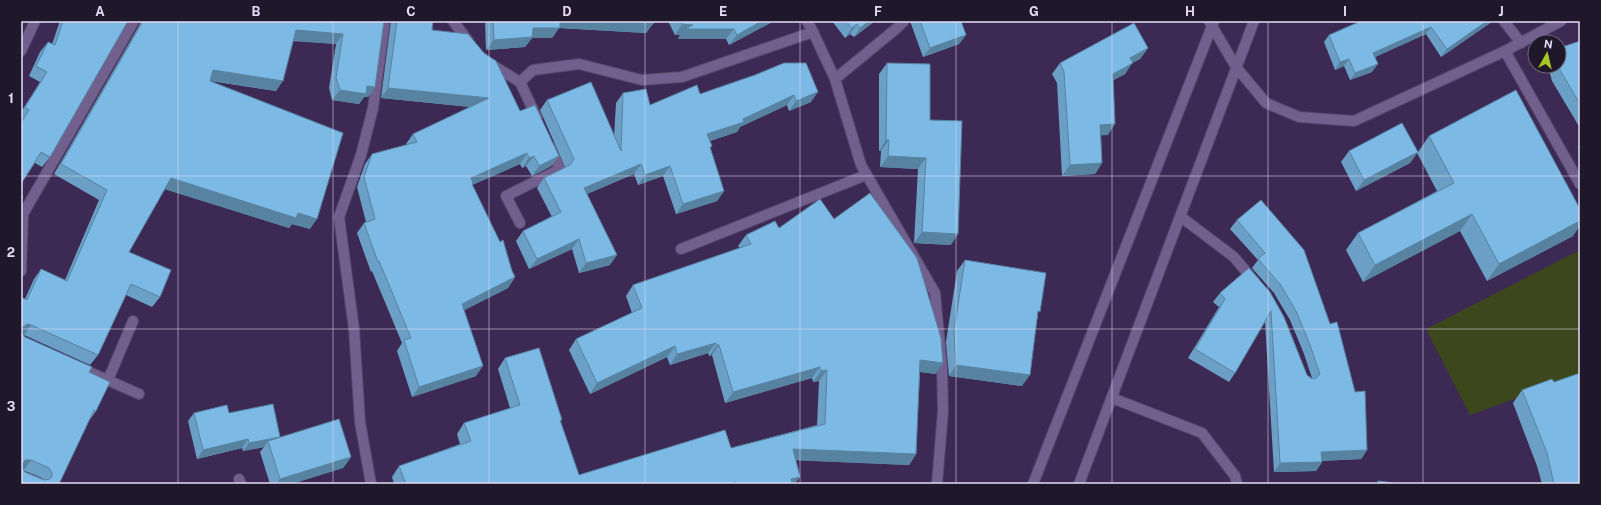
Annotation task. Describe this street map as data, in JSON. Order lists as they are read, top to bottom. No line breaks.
{"north":"top","grid":{"columns":["A","B","C","D","E","F","G","H","I","J"],"rows":["1","2","3"]}}
